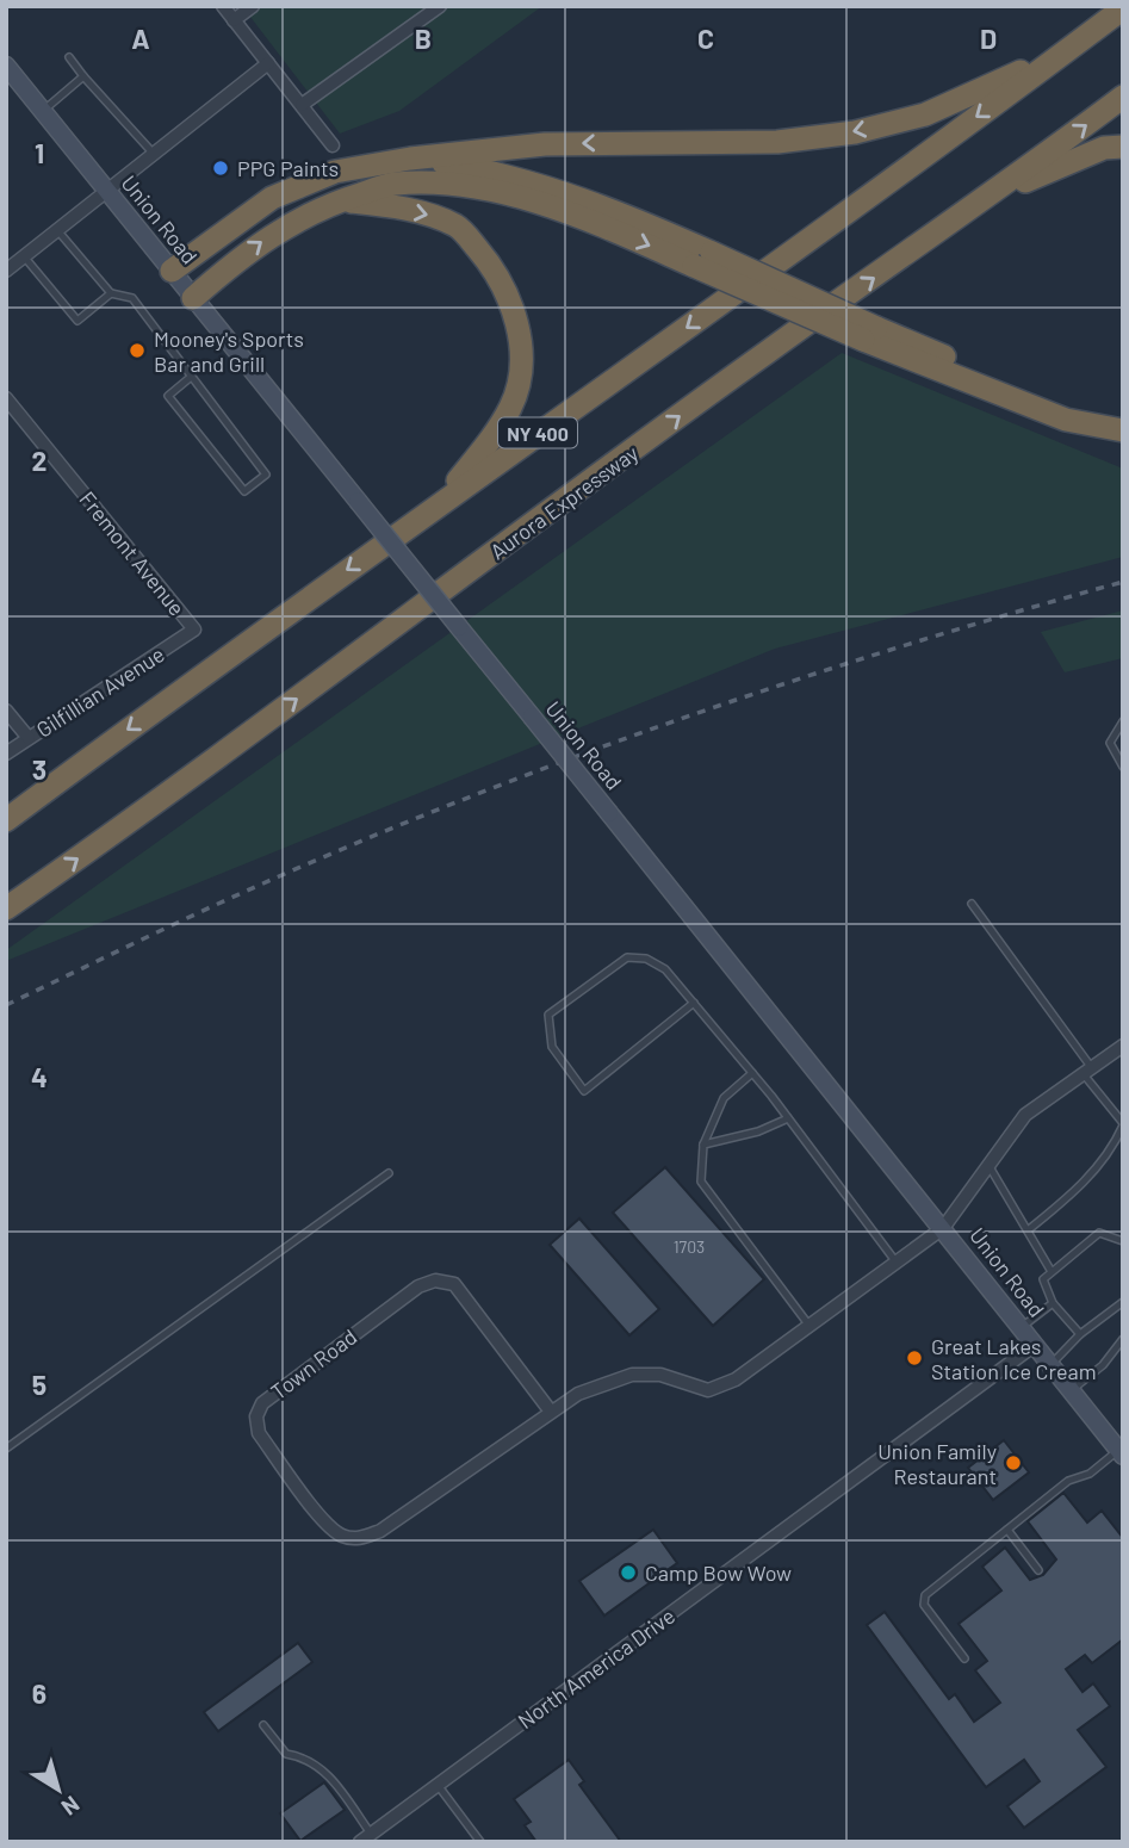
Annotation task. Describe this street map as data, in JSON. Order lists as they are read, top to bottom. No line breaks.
{"streets":{"highway":["NY 400","Aurora Expressway"],"main road":["Union Road"],"street":["Fremont Avenue","Gilfillian Avenue","Town Road","North America Drive"]},"crossings":[["Union Road","Town Road"],["Union Road","North America Drive"],["Fremont Avenue","Gilfillian Avenue"]],"places":["PPG Paints","Mooney's Sports Bar and Grill","Great Lakes Station Ice Cream","Union Family Restaurant","Camp Bow Wow"],"house_numbers":["1703"],"north":"bottom right","grid":{"columns":["A","B","C","D"],"rows":["1","2","3","4","5","6"]}}
